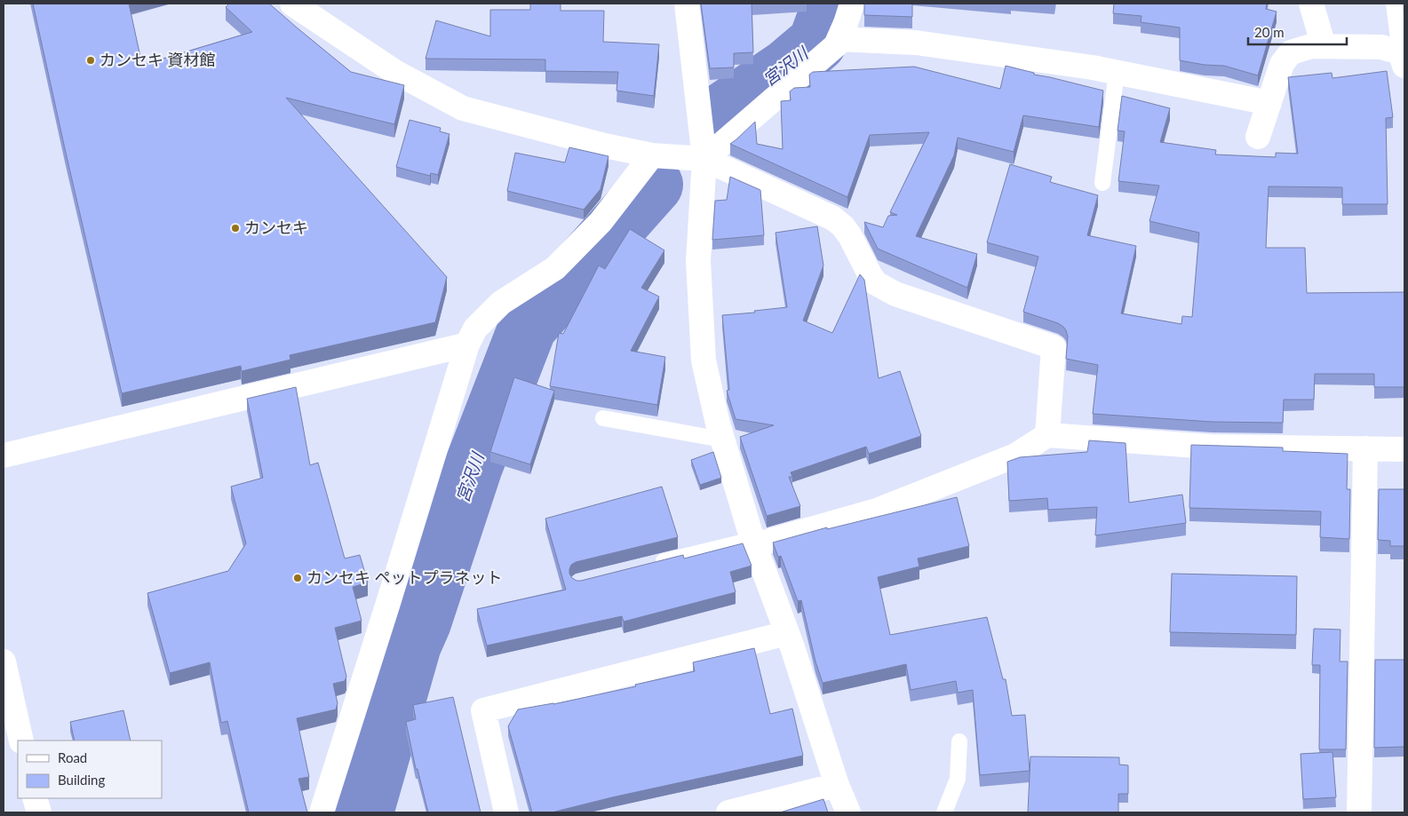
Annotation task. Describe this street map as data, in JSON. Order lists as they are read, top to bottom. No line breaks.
{"water":["宮沢川"],"places":["カンセキ 資材館","カンセキ","カンセキ ペットプラネット"],"legend":["Road","Building"],"scale_bar":"20 m"}
